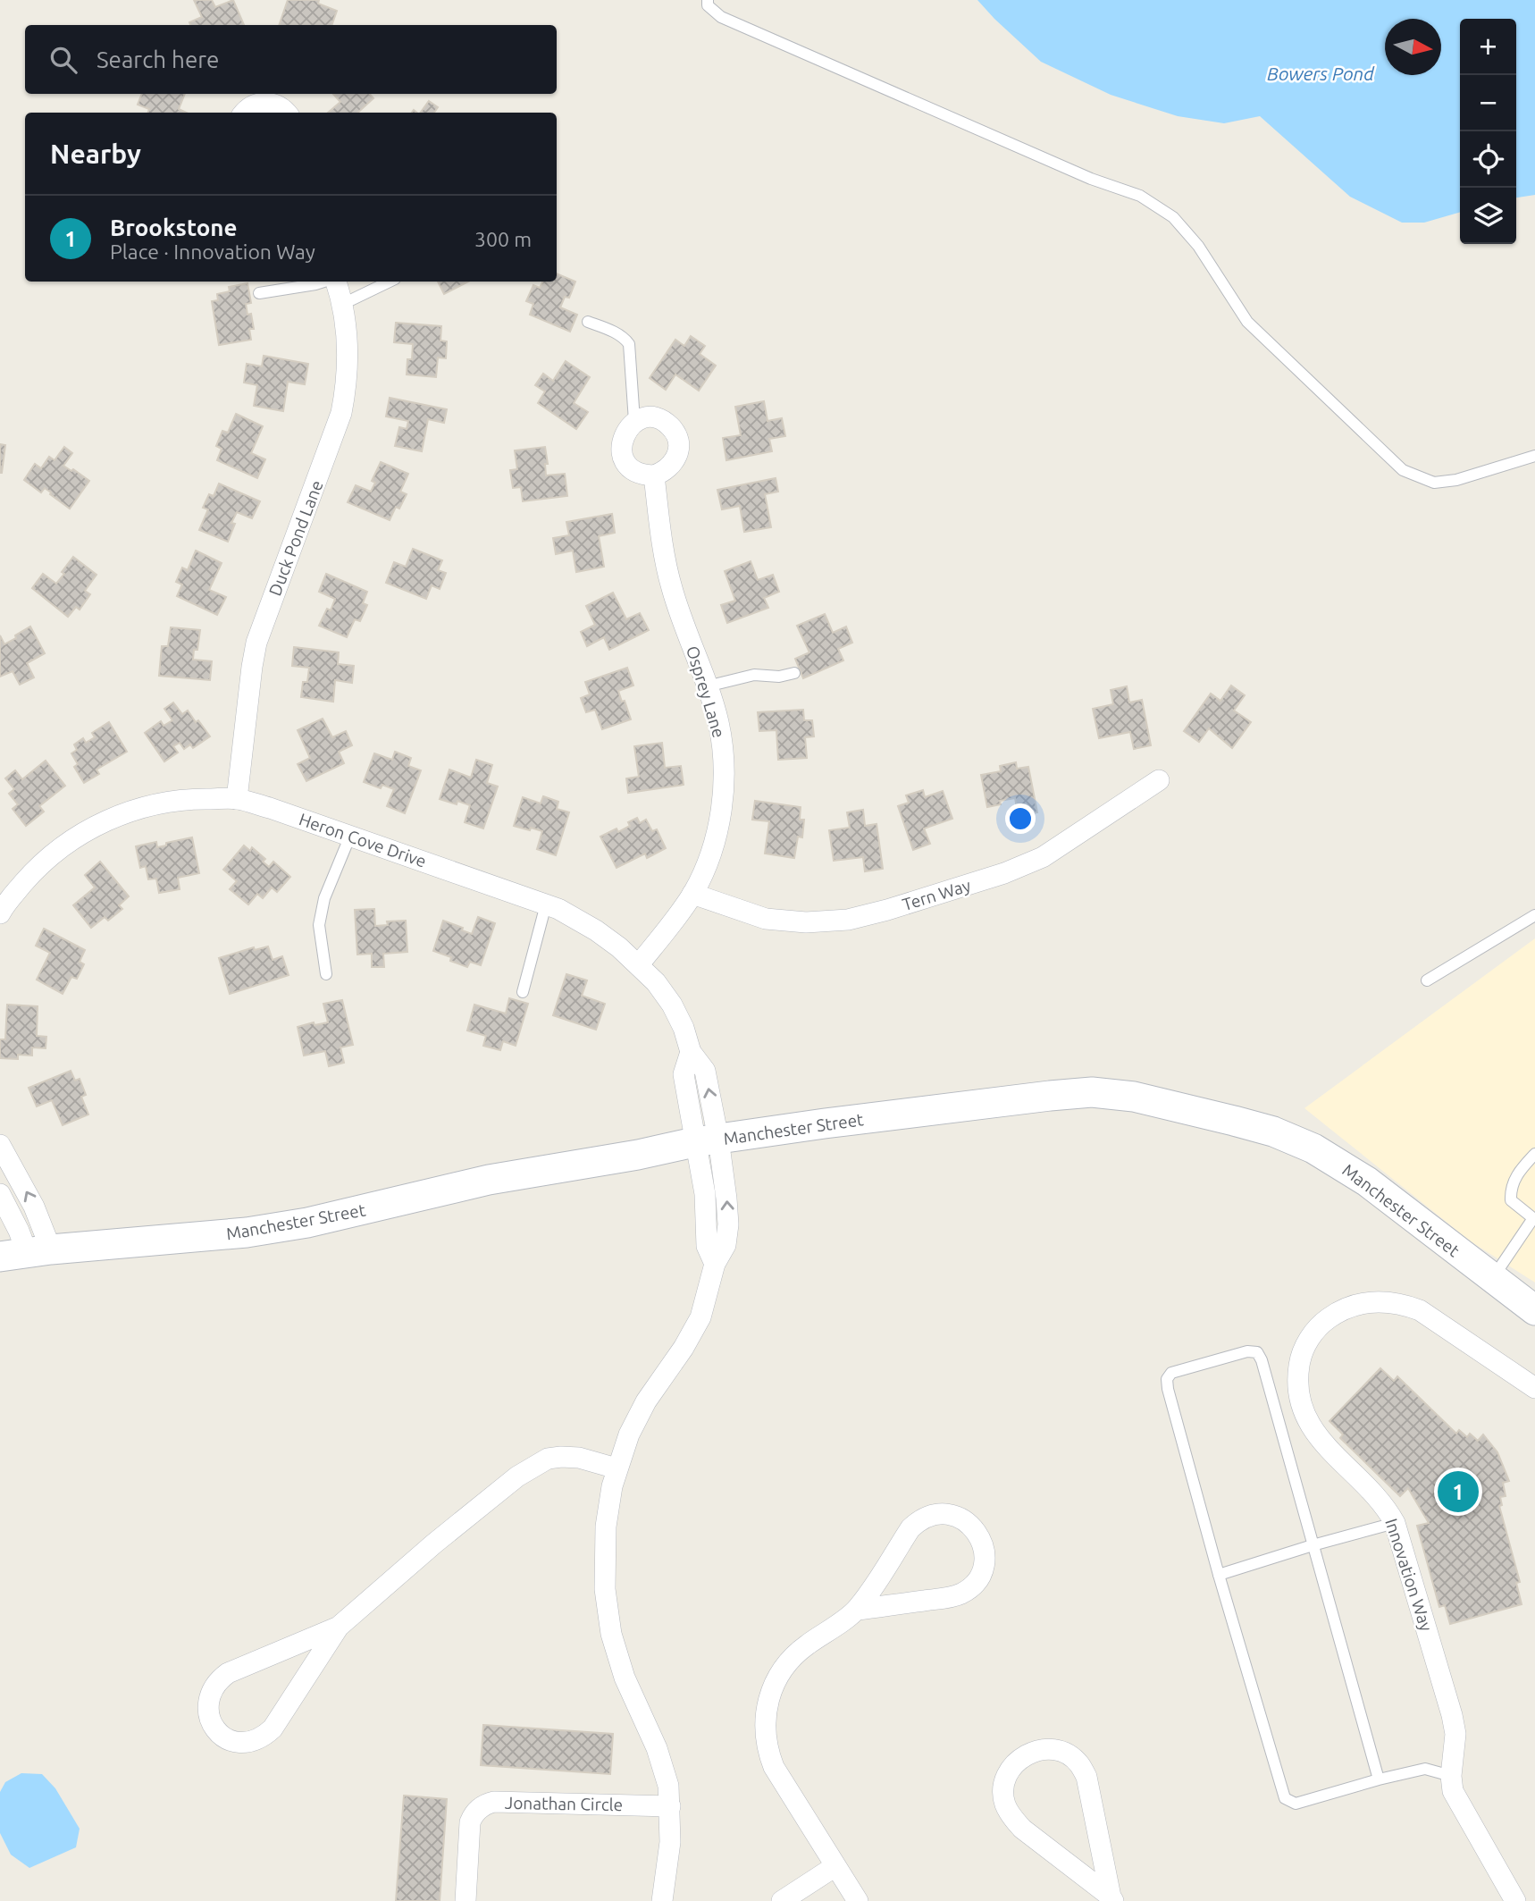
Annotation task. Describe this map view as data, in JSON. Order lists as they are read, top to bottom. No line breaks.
{"streets":{"street":["Duck Pond Lane","Osprey Lane","Heron Cove Drive","Tern Way","Manchester Street","Innovation Way","Jonathan Circle"]},"crossings":[["Duck Pond Lane","Heron Cove Drive"],["Osprey Lane","Heron Cove Drive"],["Osprey Lane","Tern Way"],["Heron Cove Drive","Manchester Street"]],"water":["Bowers Pond"],"north":"right","page":{"map_buttons":["+","−"],"search":"Search here","heading":"Nearby","list":[{"mark":"1","name":"Brookstone","note":"Place · Innovation Way","value":"300 m"}],"pins":"1"}}
